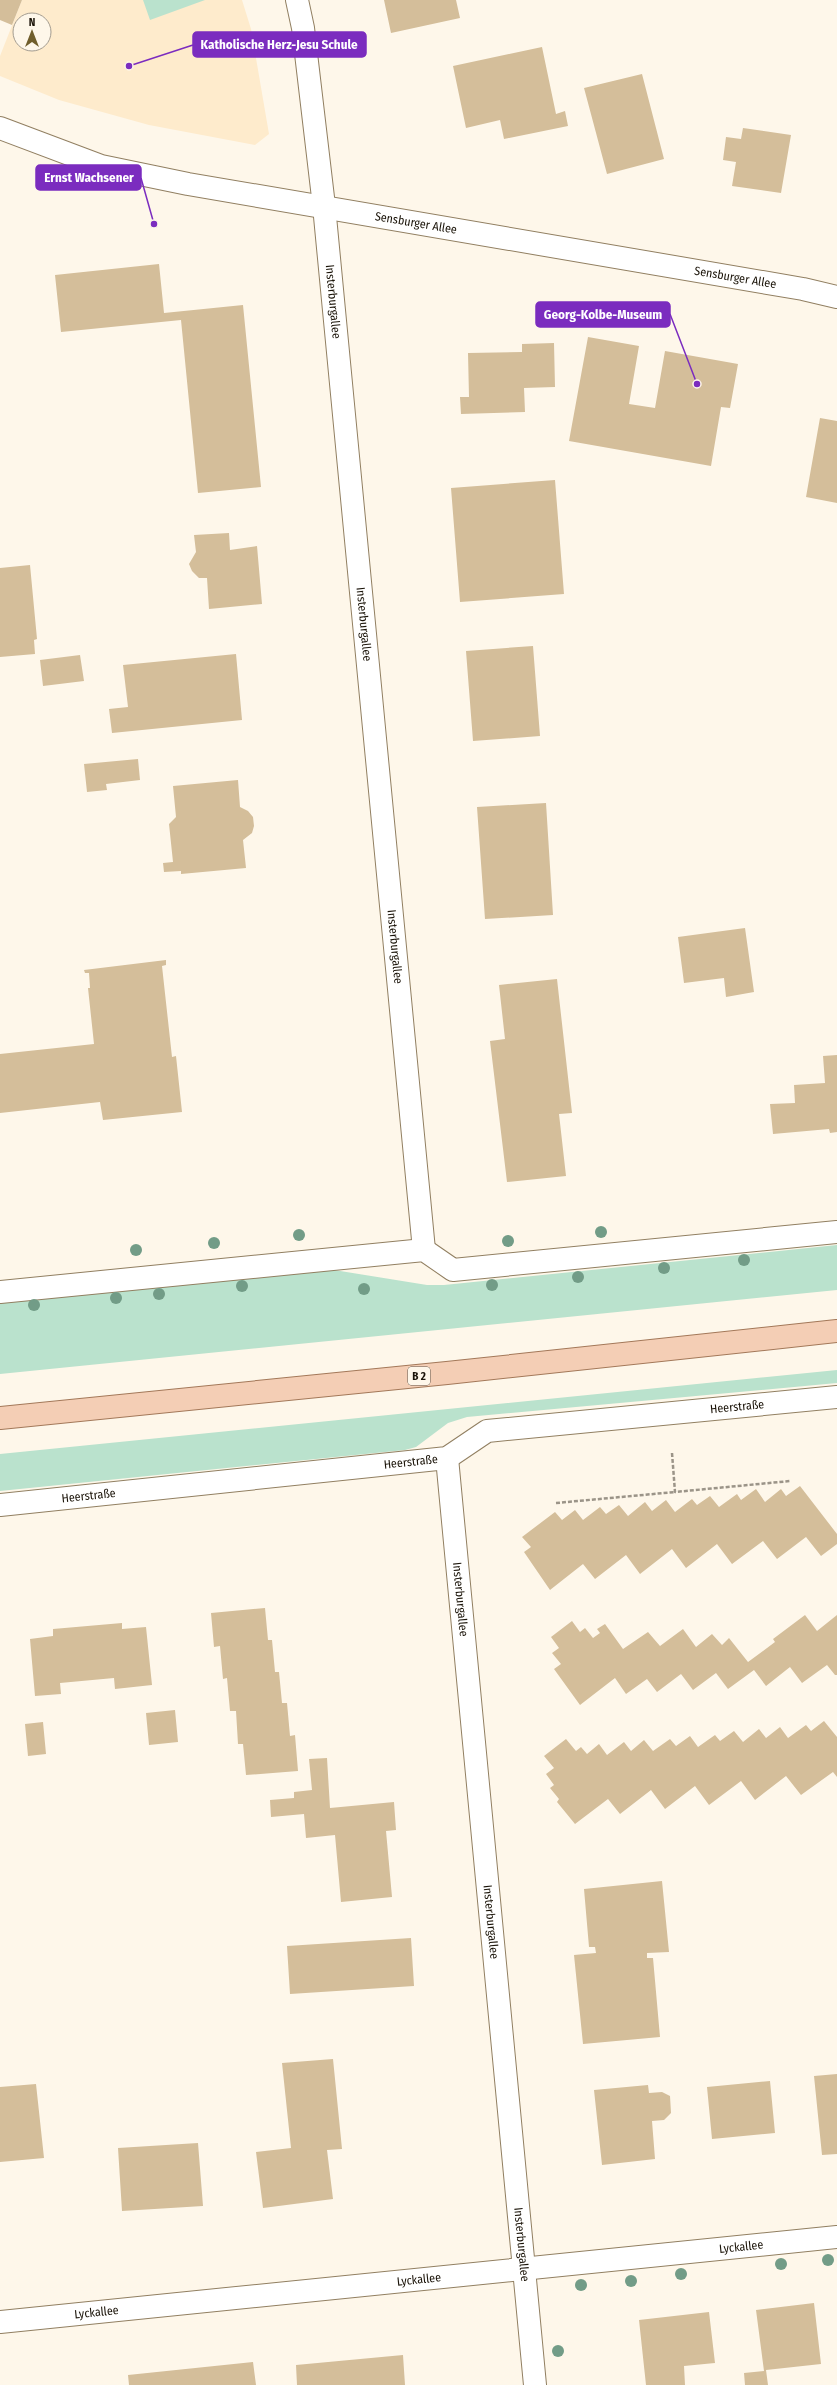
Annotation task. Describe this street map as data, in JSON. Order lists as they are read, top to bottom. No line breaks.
{"streets":{"main road":["B 2"],"street":["Sensburger Allee","Insterburgallee","Heerstraße","Lyckallee"]},"crossings":[["Sensburger Allee","Insterburgallee"],["Insterburgallee","Heerstraße"],["Insterburgallee","Lyckallee"]],"places":["Katholische Herz-Jesu Schule","Ernst Wachsener","Georg-Kolbe-Museum"],"north":"top"}
